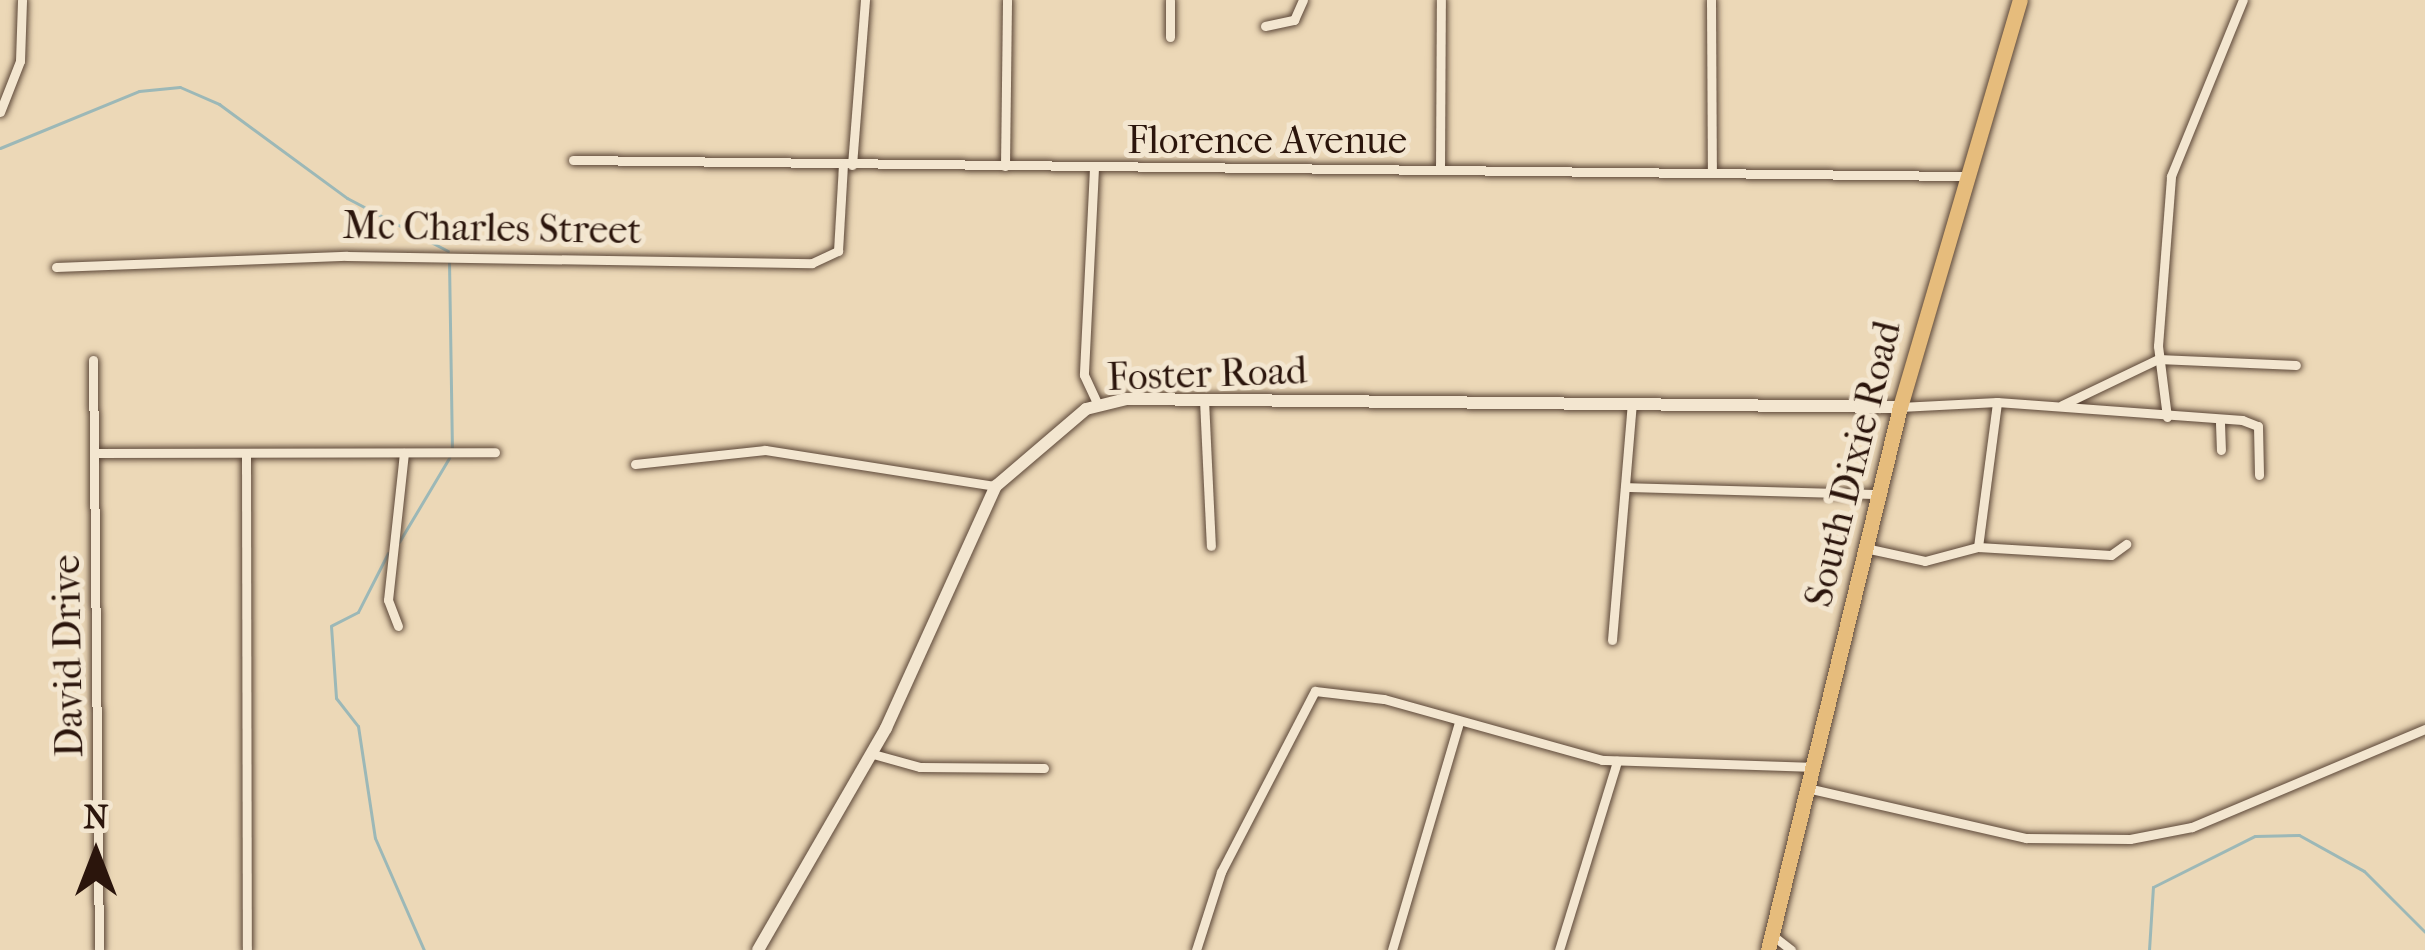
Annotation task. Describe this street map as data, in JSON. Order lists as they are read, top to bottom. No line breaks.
{"streets":{"main road":["South Dixie Road"],"street":["Florence Avenue","Mc Charles Street","Foster Road","David Drive"]},"crossings":[["Florence Avenue","Mc Charles Street"],["Florence Avenue","South Dixie Road"],["Foster Road","South Dixie Road"]],"north":"top"}
